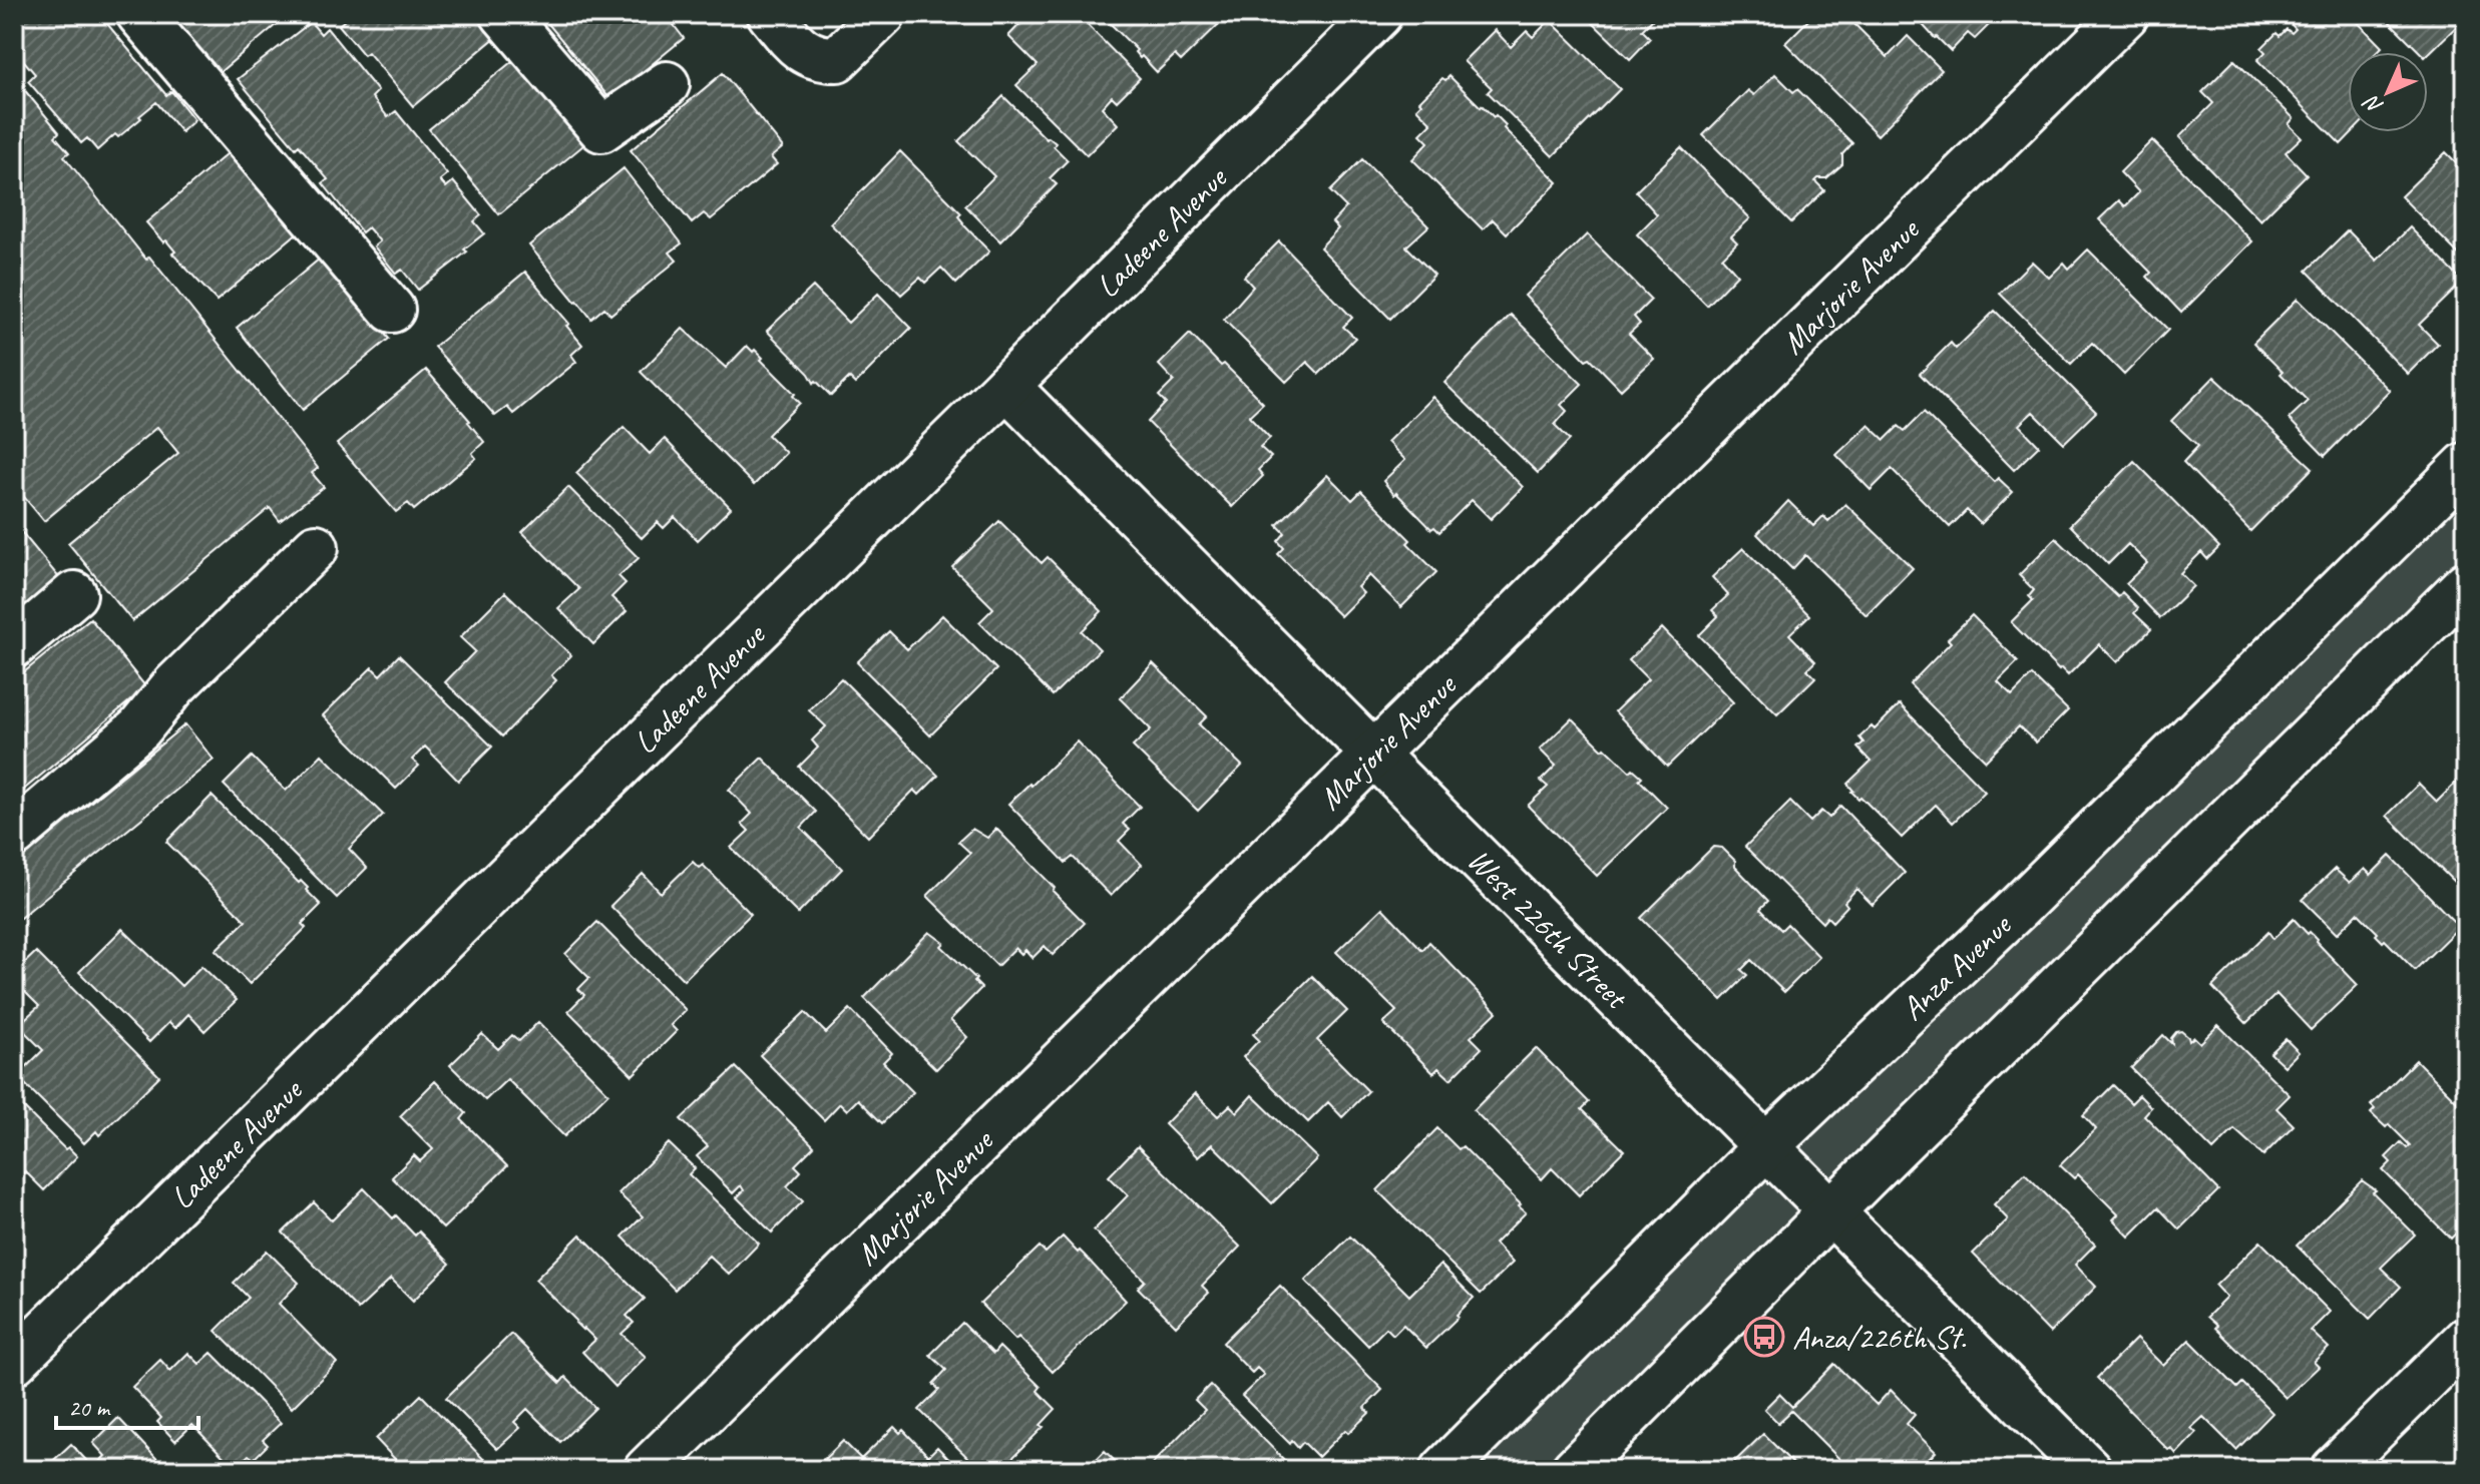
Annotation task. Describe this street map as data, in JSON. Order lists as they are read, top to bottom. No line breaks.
{"streets":{"street":["Ladeene Avenue","Marjorie Avenue","West 226th Street","Anza Avenue"]},"crossings":[["Ladeene Avenue","West 226th Street"],["Marjorie Avenue","West 226th Street"],["West 226th Street","Anza Avenue"]],"places":{"bus stop":["Anza/226th St."]},"scale_bar":"20 m","north":"bottom left"}
